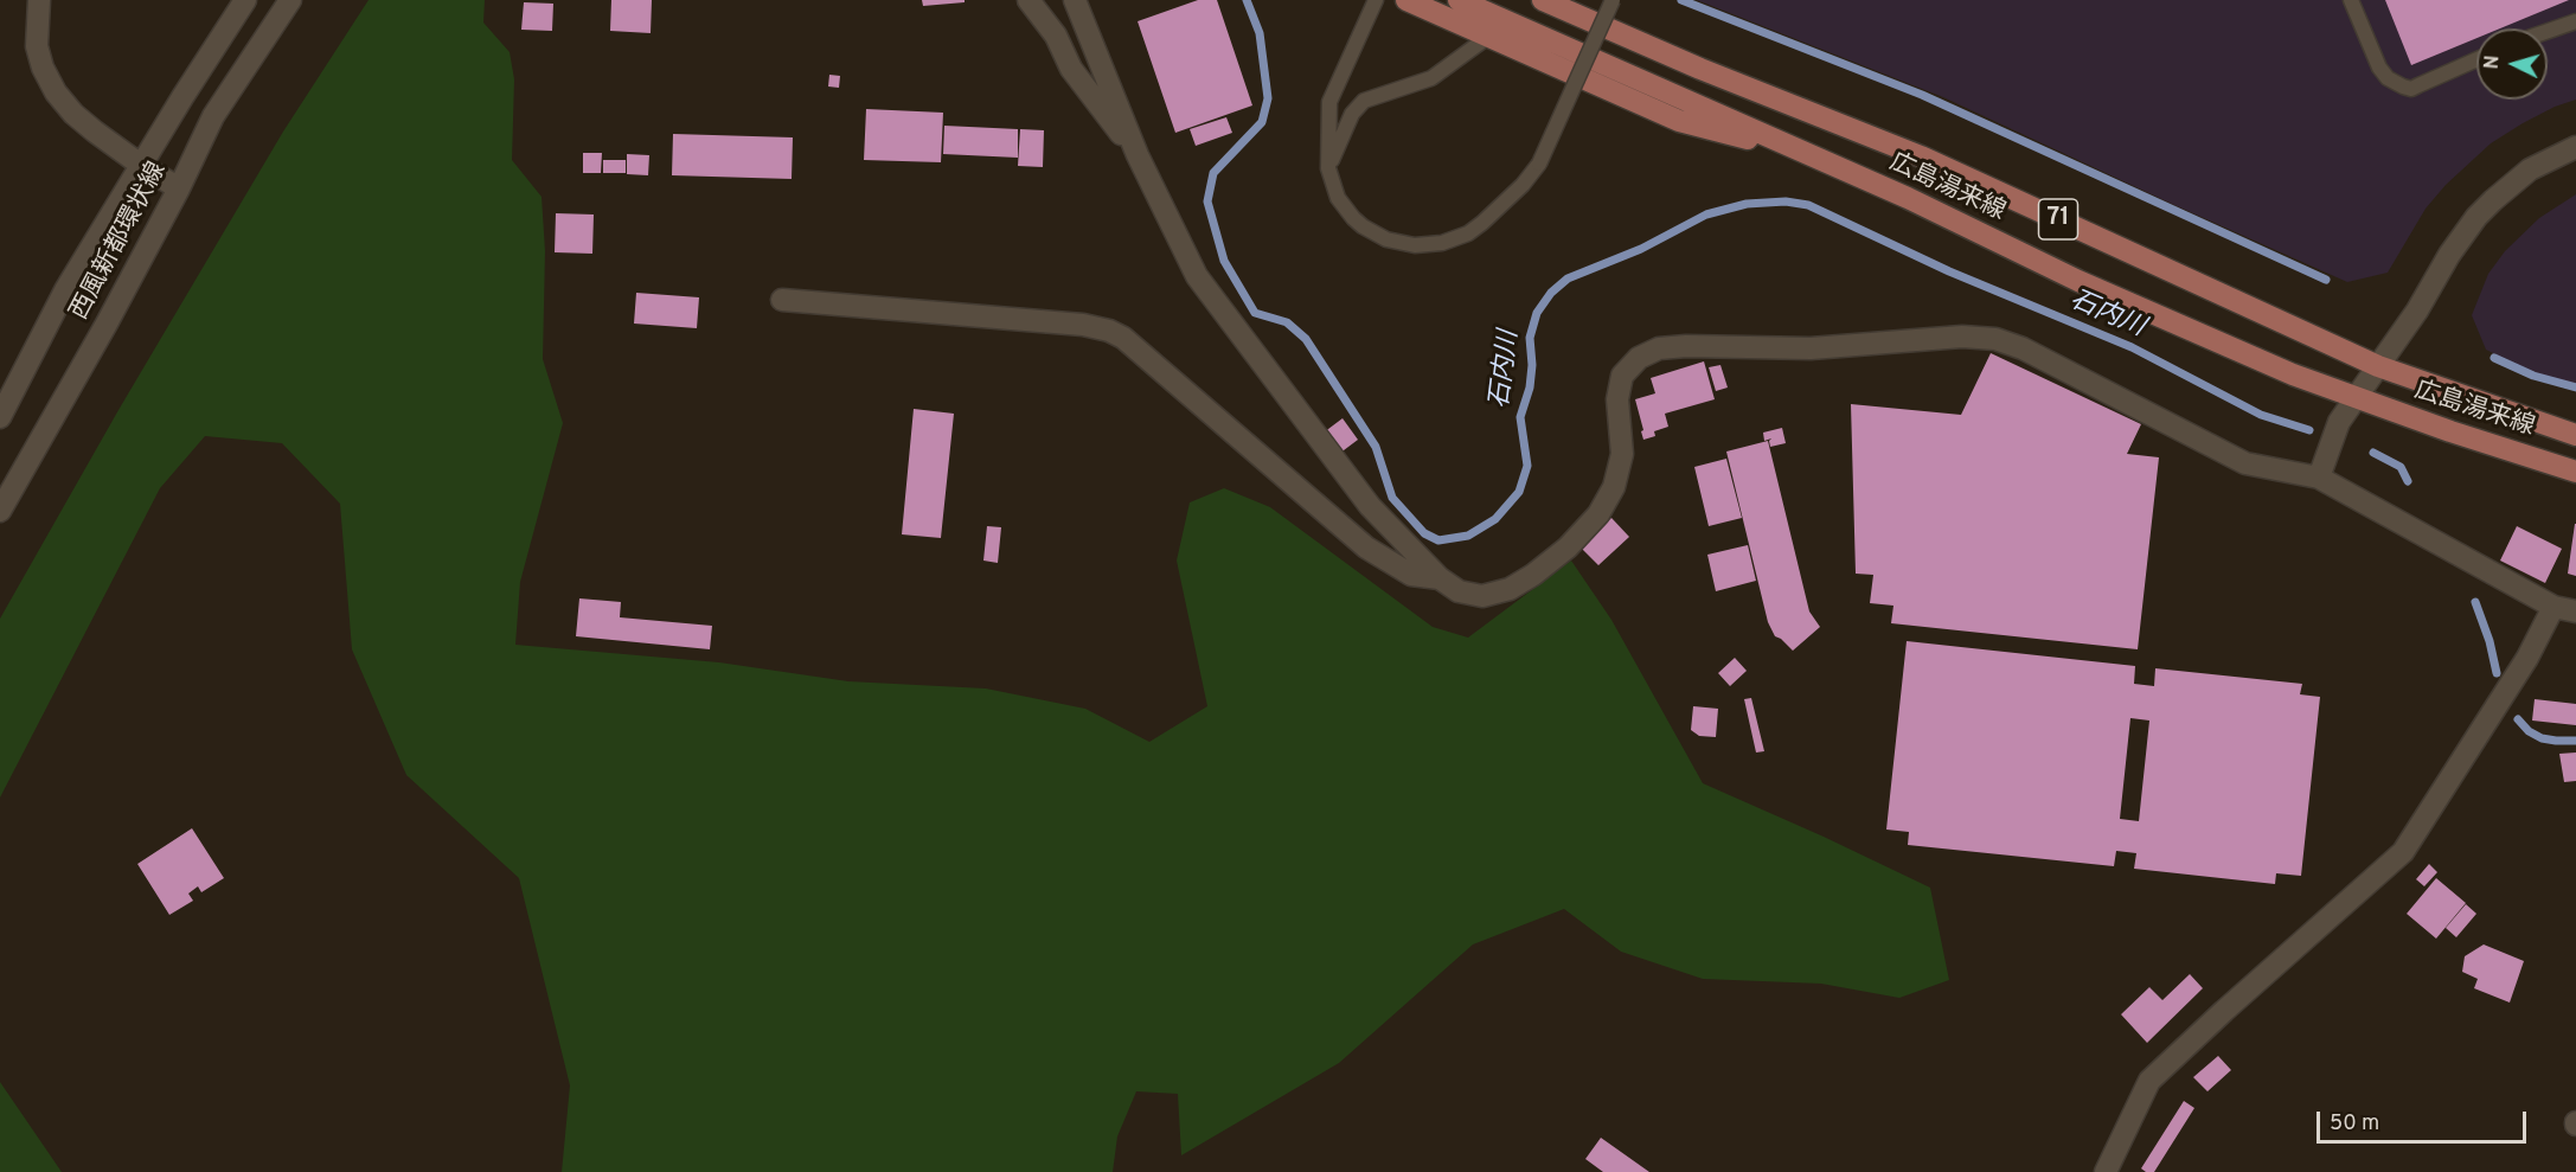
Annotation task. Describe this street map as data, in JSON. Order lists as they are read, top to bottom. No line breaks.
{"streets":{"main road":["広島湯来線","71"],"street":["西風新都環状線"]},"water":["石内川"],"scale_bar":"50 m","north":"left"}
